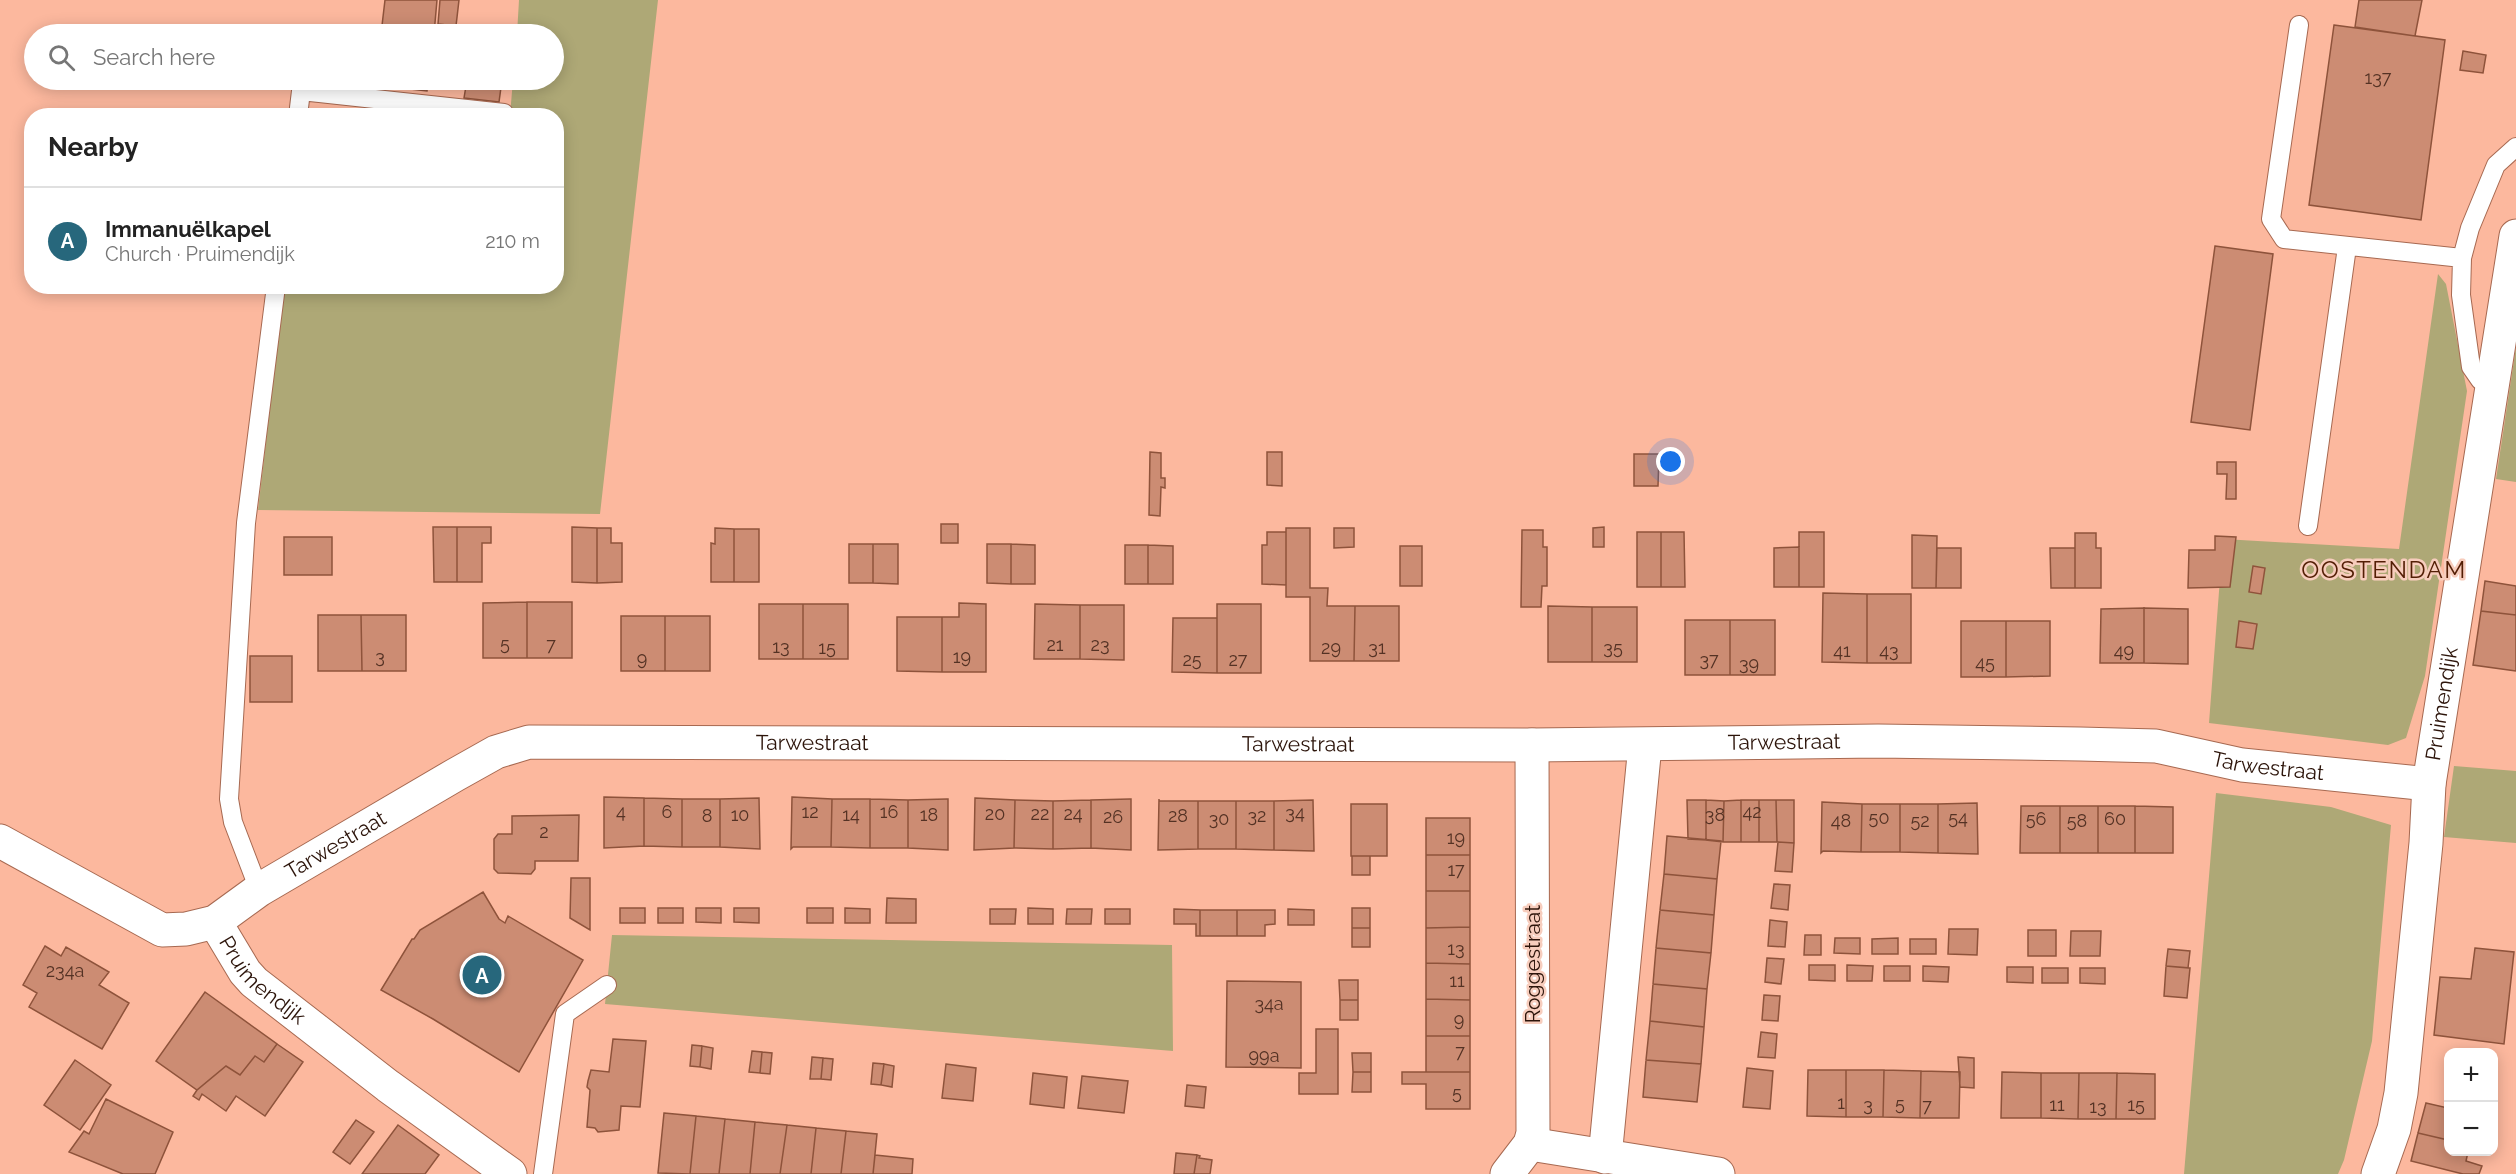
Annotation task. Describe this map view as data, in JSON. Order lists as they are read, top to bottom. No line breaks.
{"streets":{"street":["Pruimendijk","Tarwestraat","Roggestraat"]},"crossings":[["Pruimendijk","Tarwestraat"],["Tarwestraat","Roggestraat"]],"districts":["OOSTENDAM"],"house_numbers":["137","5","7","21","23","13","15","29","31","35","41","43","49","3","19","9","25","27","37","45","39","4","6","12","16","42","34","20","22","24","10","14","18","38","8","28","32","26","50","54","30","56","60","48","52","58","2","19","17","13","234a","11","34a","9","7","99a","5","1","5","3","11","15","7","13"],"page":{"search":"Search here","heading":"Nearby","list":[{"mark":"A","name":"Immanuëlkapel","note":"Church · Pruimendijk","value":"210 m"}],"pins":"A","map_buttons":["+","−"]}}
